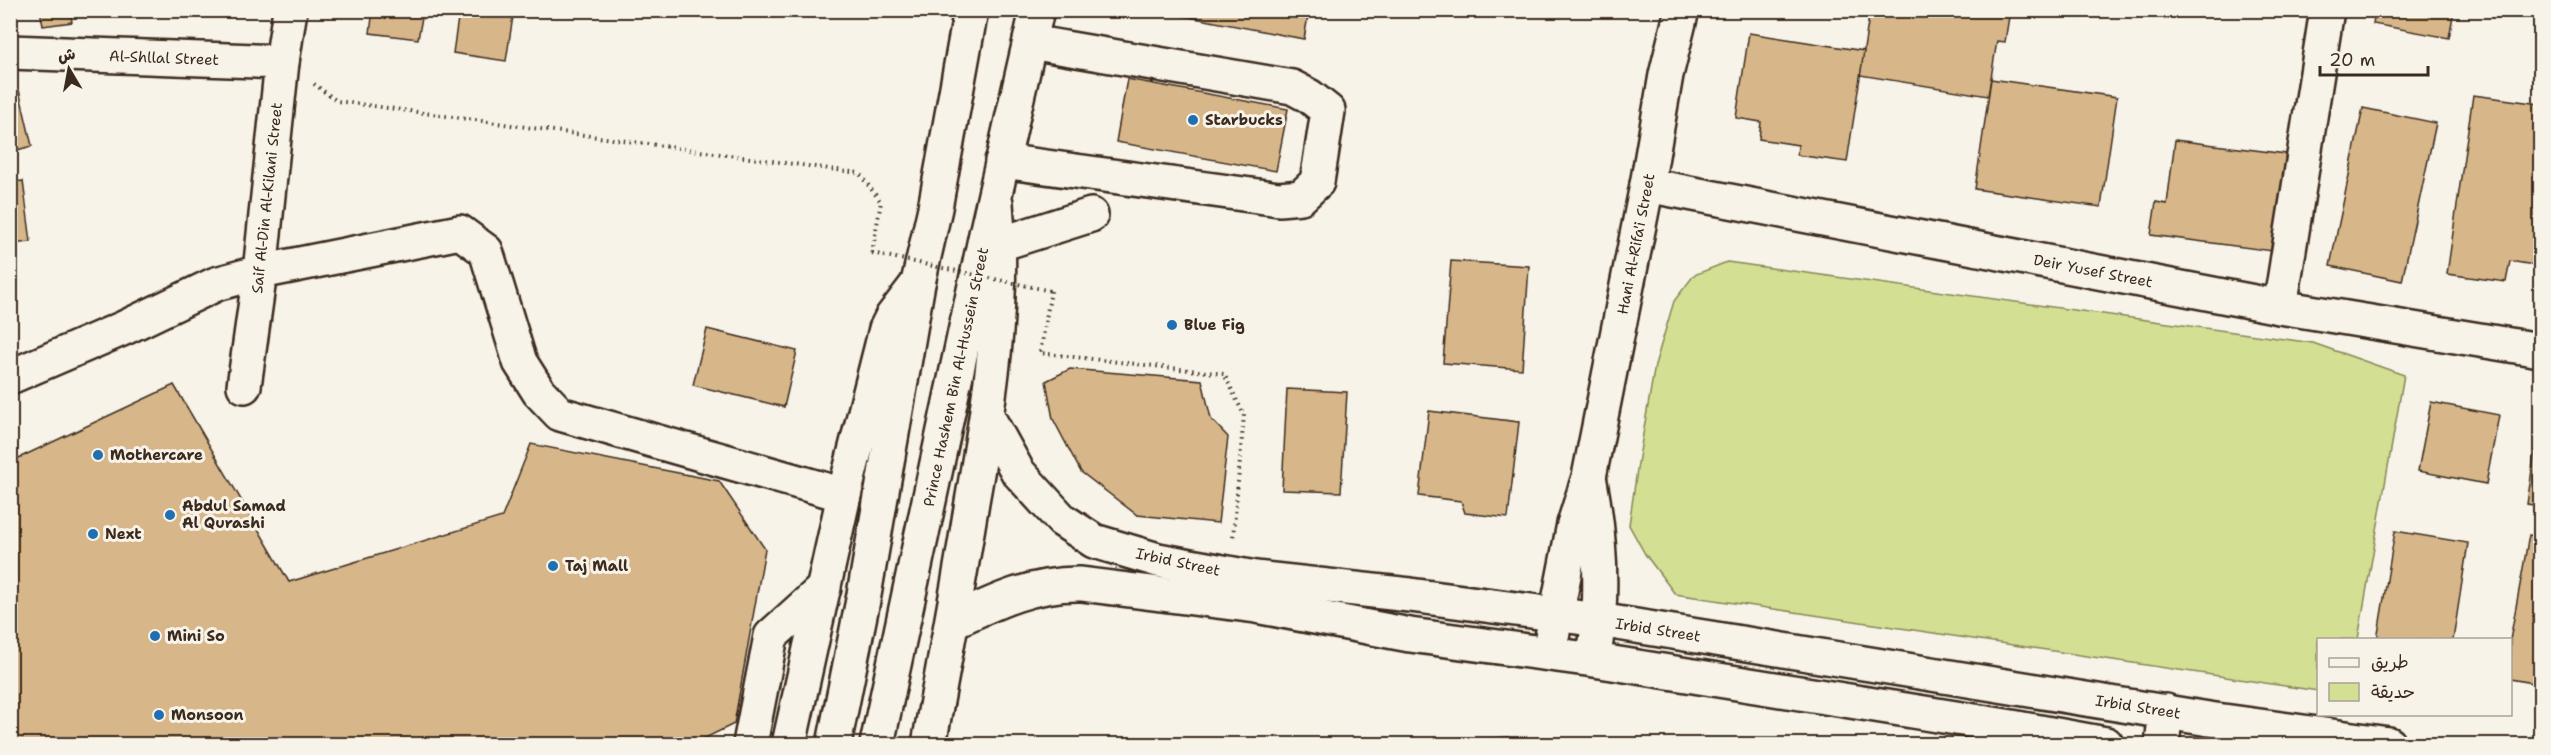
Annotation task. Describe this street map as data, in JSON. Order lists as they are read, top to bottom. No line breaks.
{"streets":{"main road":["Al-Shllal Street","Saif Al-Din Al-Kilani Street","Hani Al-Rifa'i Street","Deir Yusef Street","Prince Hashem Bin Al-Hussein Street","Irbid Street"]},"crossings":[["Al-Shllal Street","Saif Al-Din Al-Kilani Street"],["Hani Al-Rifa'i Street","Deir Yusef Street"],["Hani Al-Rifa'i Street","Irbid Street"]],"places":["Starbucks","Blue Fig","Mothercare","Abdul Samad Al Qurashi","Next","Taj Mall","Mini So","Monsoon"],"legend":["طريق","حديقة"],"scale_bar":"20 m","north":"top"}
